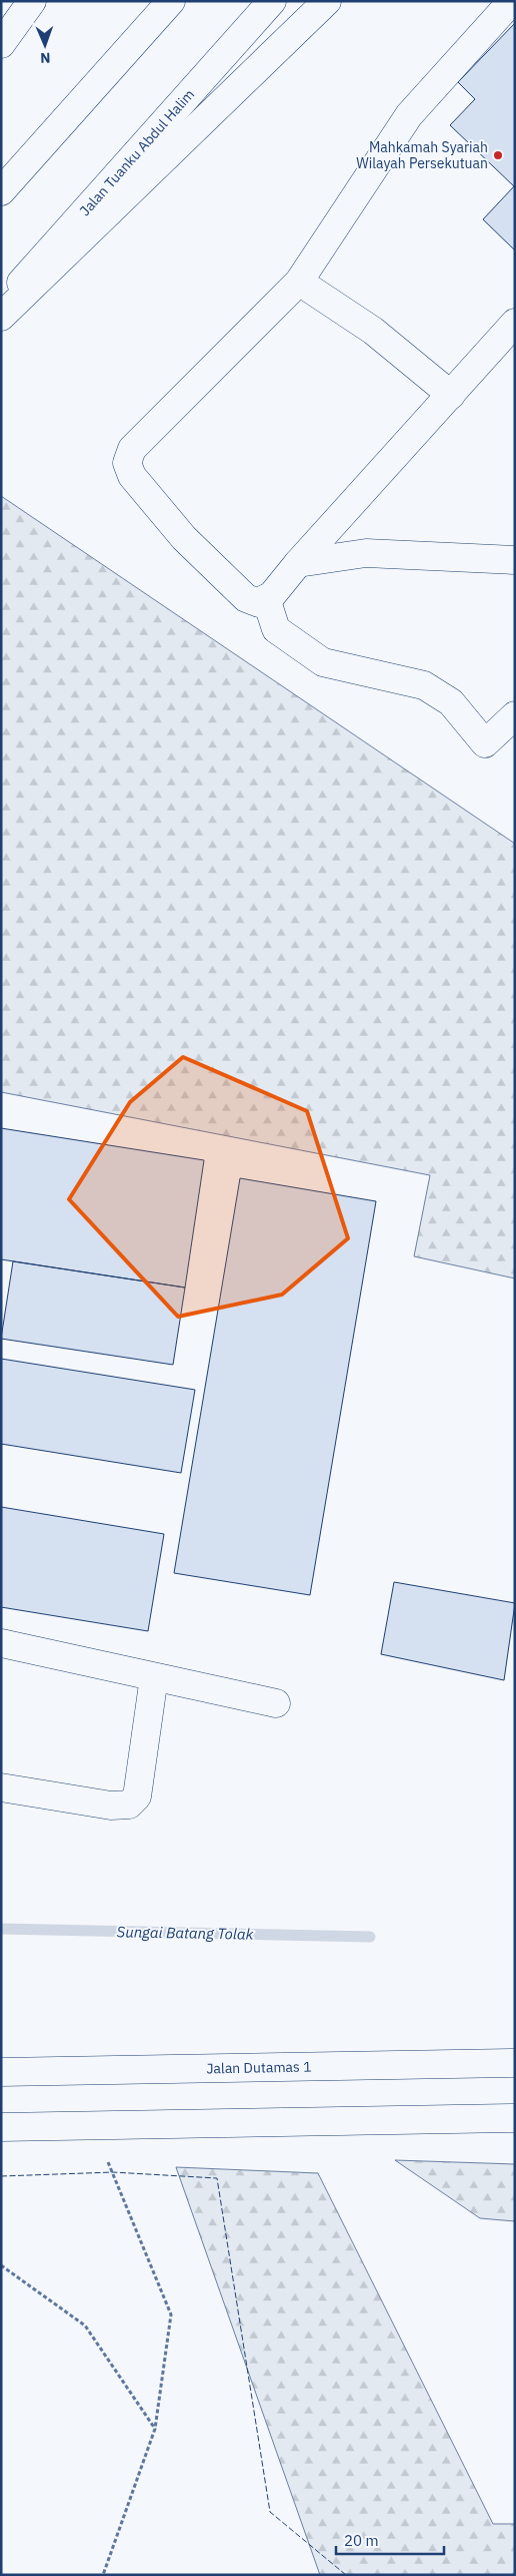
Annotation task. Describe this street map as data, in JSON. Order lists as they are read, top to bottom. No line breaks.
{"streets":{"main road":["Jalan Tuanku Abdul Halim","Jalan Dutamas 1"]},"water":["Sungai Batang Tolak"],"places":["Mahkamah Syariah Wilayah Persekutuan"],"scale_bar":"20 m","north":"bottom"}
